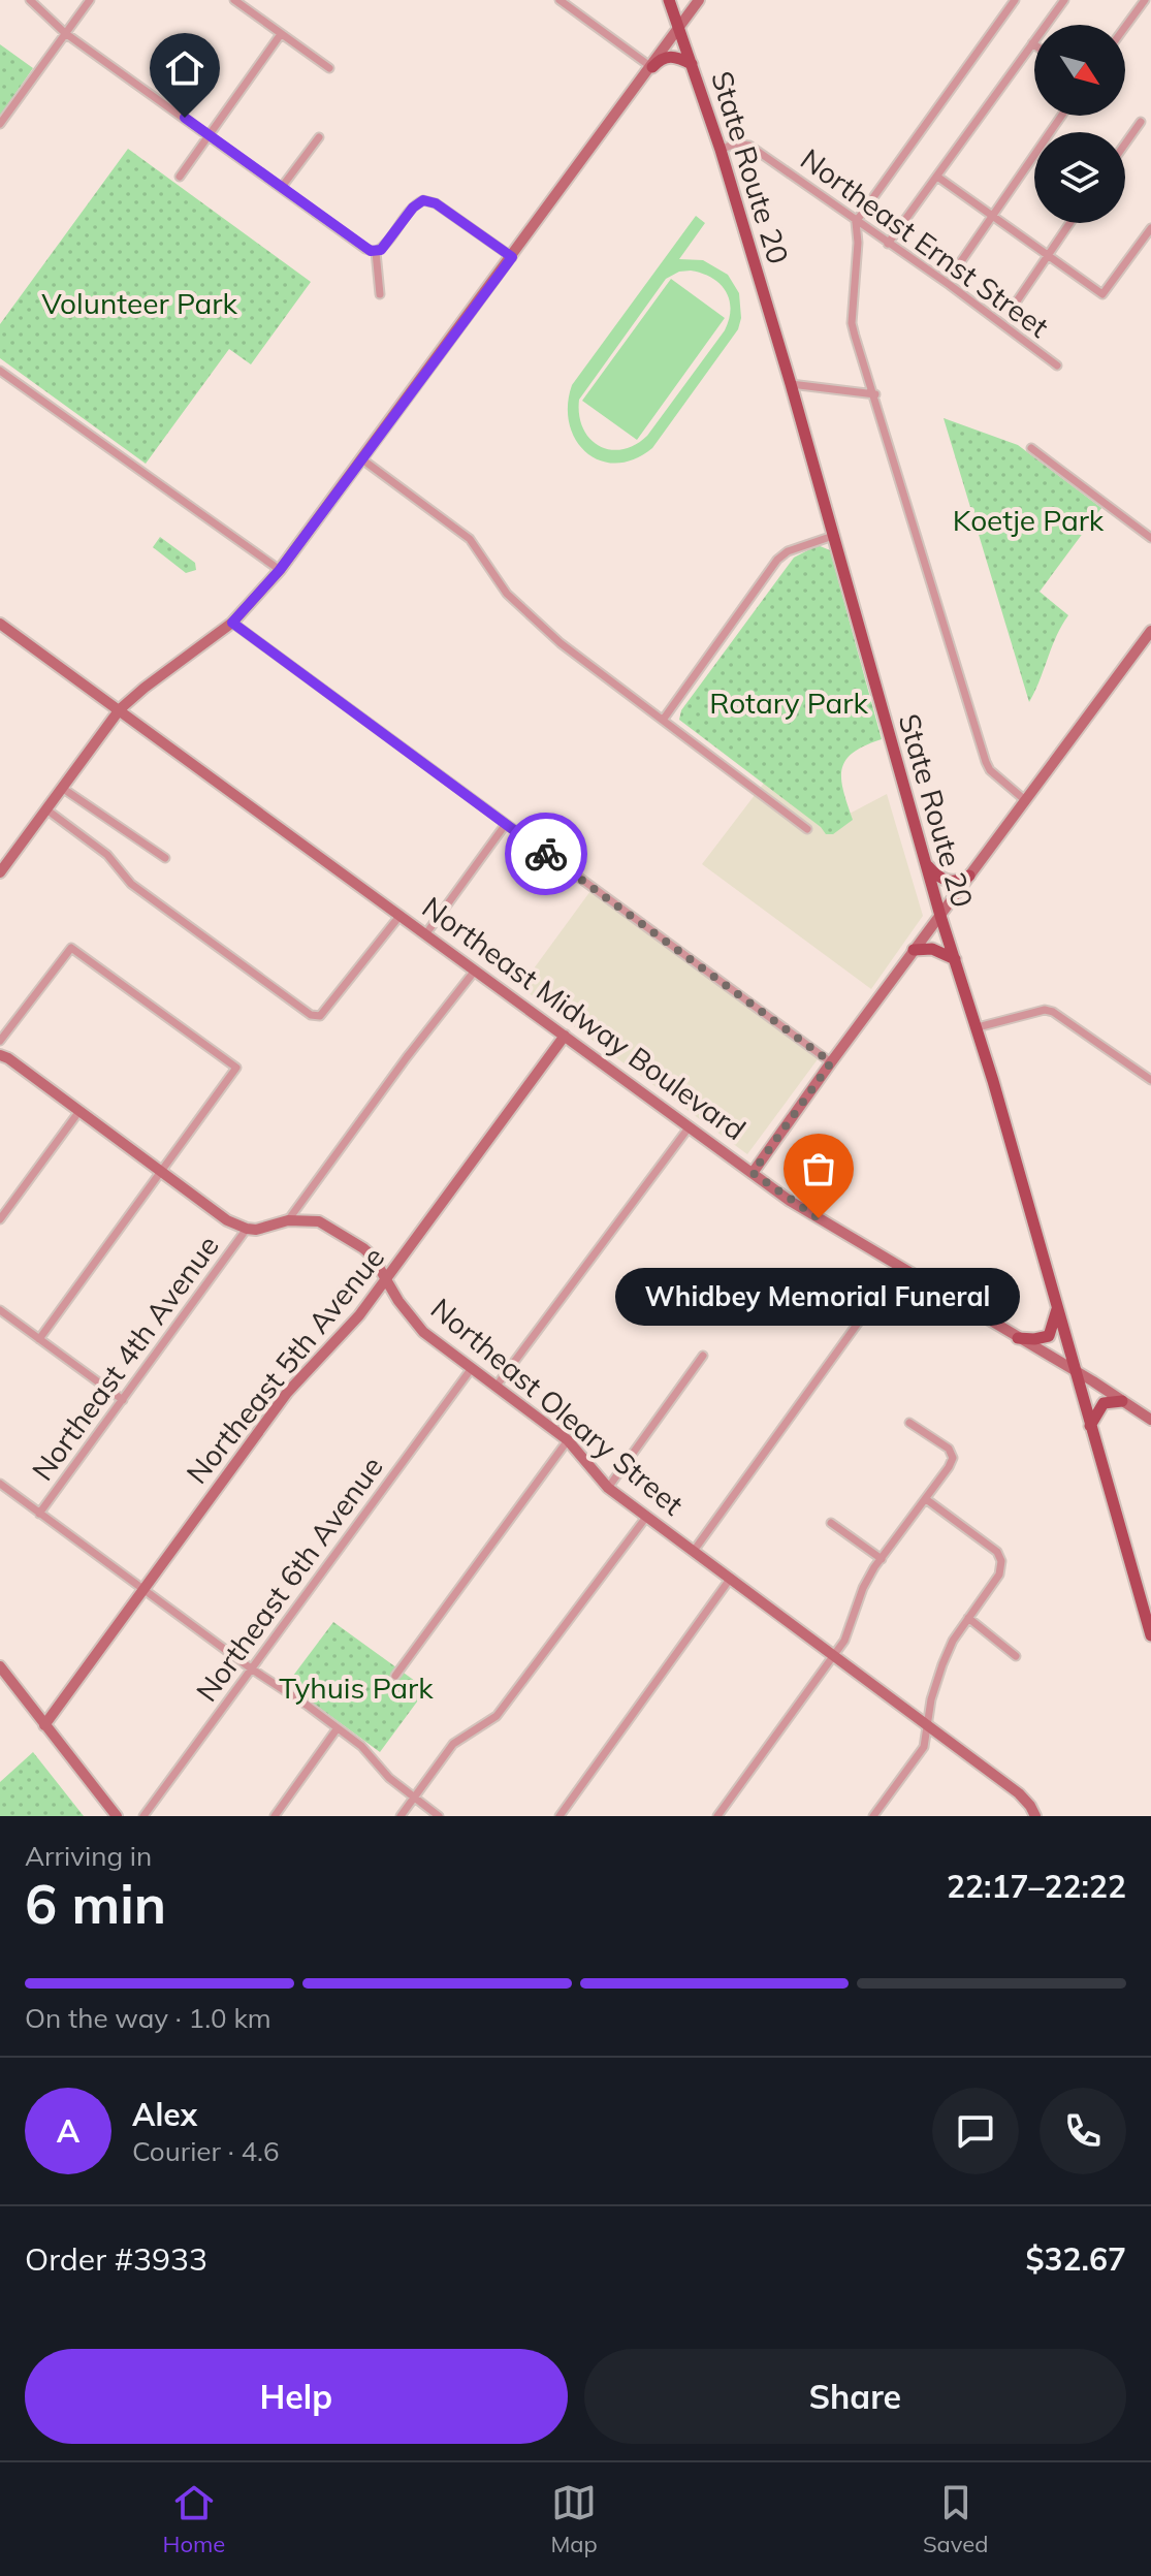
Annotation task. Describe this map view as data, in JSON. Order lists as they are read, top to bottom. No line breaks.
{"streets":{"main road":["State Route 20"],"street":["Northeast Ernst Street","Northeast Midway Boulevard","Northeast 4th Avenue","Northeast 5th Avenue","Northeast Oleary Street","Northeast 6th Avenue"]},"crossings":[["State Route 20","Northeast Ernst Street"],["State Route 20","Northeast Midway Boulevard"],["Northeast Midway Boulevard","Northeast 5th Avenue"],["Northeast 4th Avenue","Northeast Oleary Street"],["Northeast 5th Avenue","Northeast Oleary Street"],["Northeast Oleary Street","Northeast 6th Avenue"]],"parks":["Volunteer Park","Koetje Park","Rotary Park","Tyhuis Park"],"places":["Whidbey Memorial Funeral"],"north":"bottom right","page":{"bubble":"Whidbey Memorial Funeral","heading":["6 min","Arriving in","22:17–22:22"],"panel":["Alex","Courier · 4.6","Order #3933","$32.67"],"bar":"On the way · 1.0 km","round":"A","buttons":["Help","Share"],"tabs":["Home","Map","Saved"]}}
